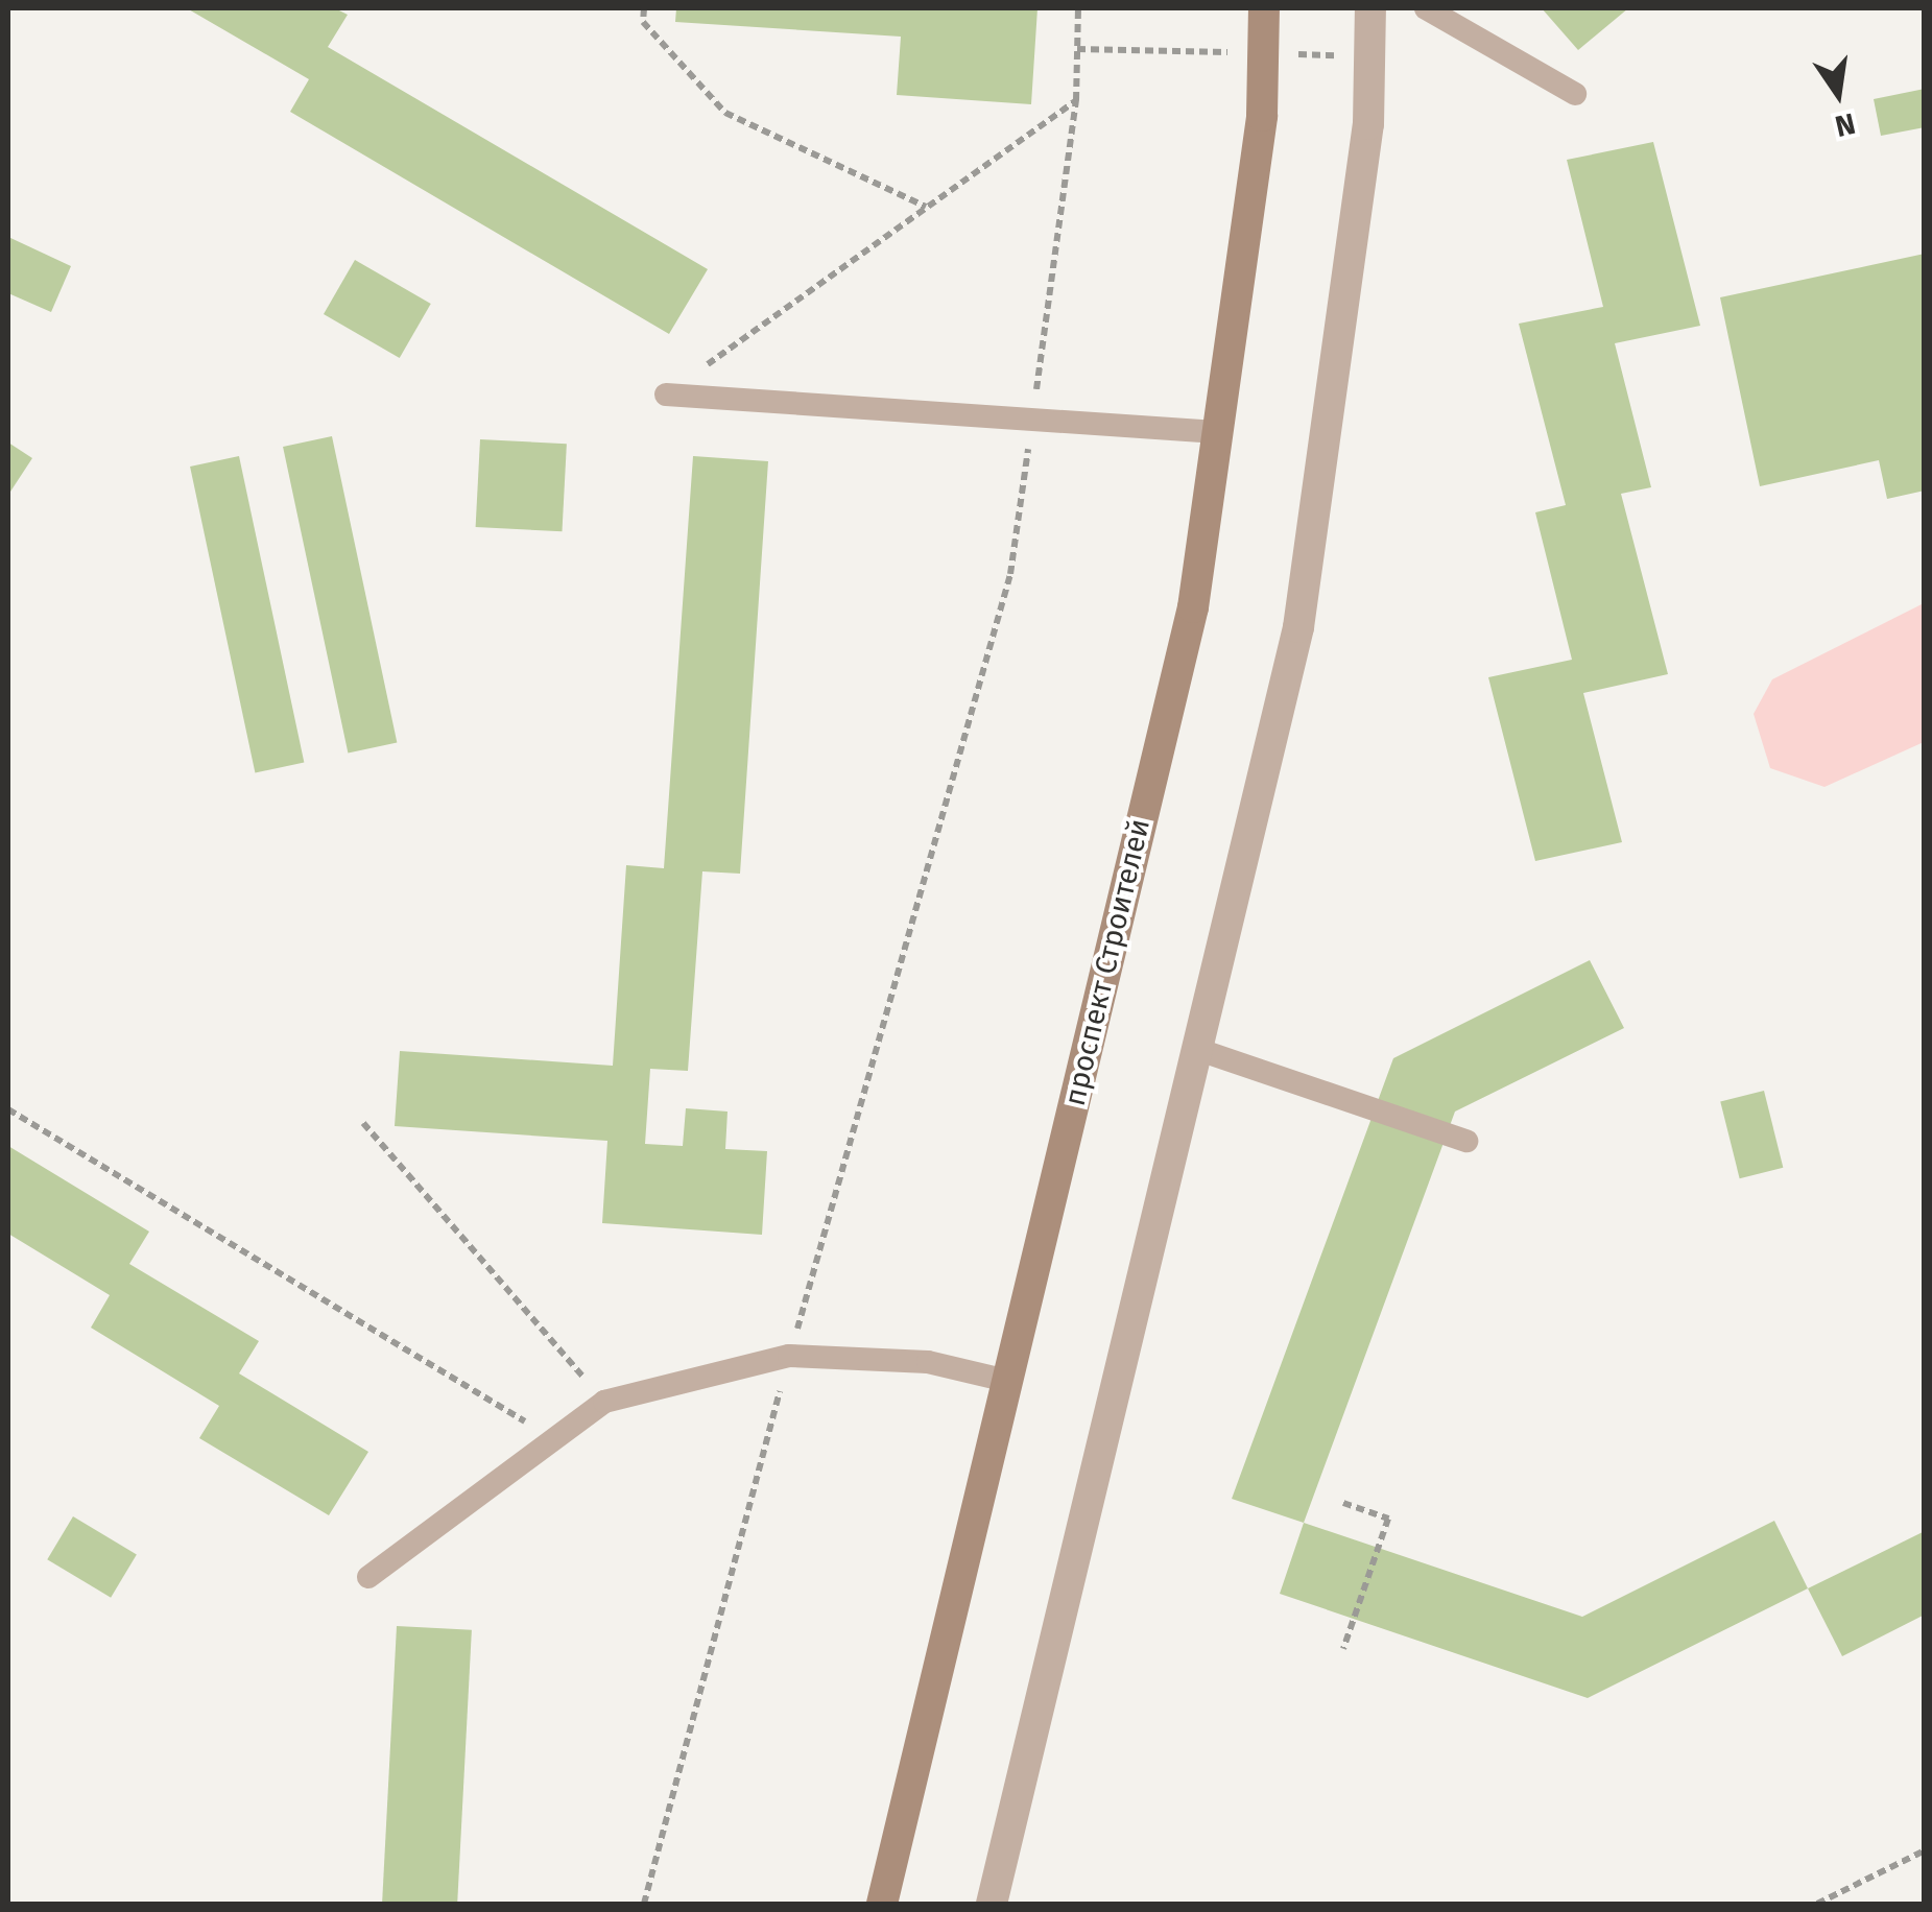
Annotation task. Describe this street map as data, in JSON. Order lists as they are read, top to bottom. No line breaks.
{"streets":{"street":["проспект Строителей"]},"north":"bottom"}
